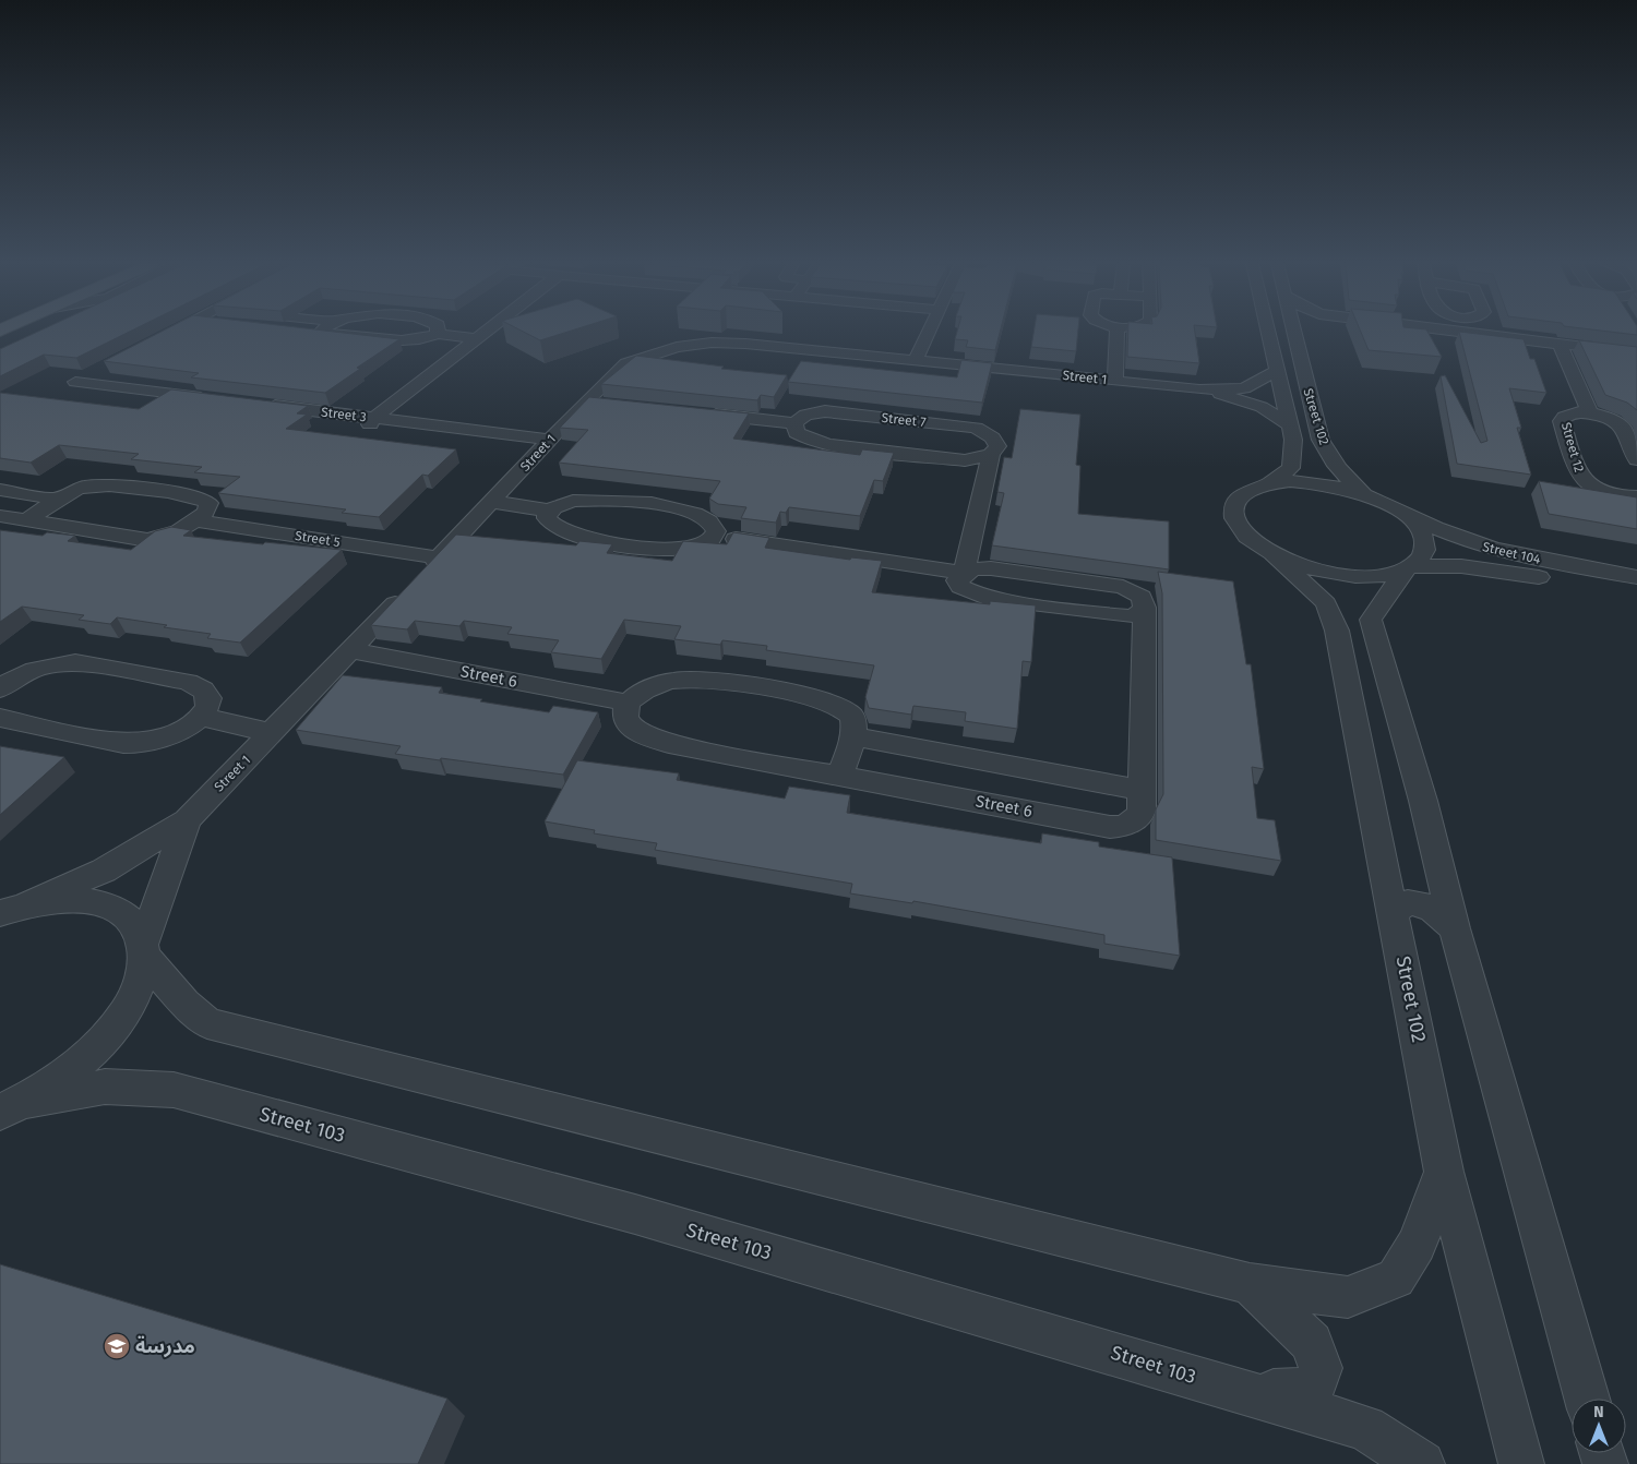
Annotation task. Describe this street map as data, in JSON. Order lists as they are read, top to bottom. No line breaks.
{"streets":{"street":["Street 1","Street 3","Street 102","Street 7","Street 12","Street 5","Street 104","Street 6","Street 103"]},"crossings":[["Street 1","Street 3"],["Street 1","Street 102"],["Street 1","Street 5"],["Street 1","Street 6"],["Street 1","Street 103"],["Street 102","Street 104"]],"places":{"school or university":["مدرسة"]},"north":"top"}
